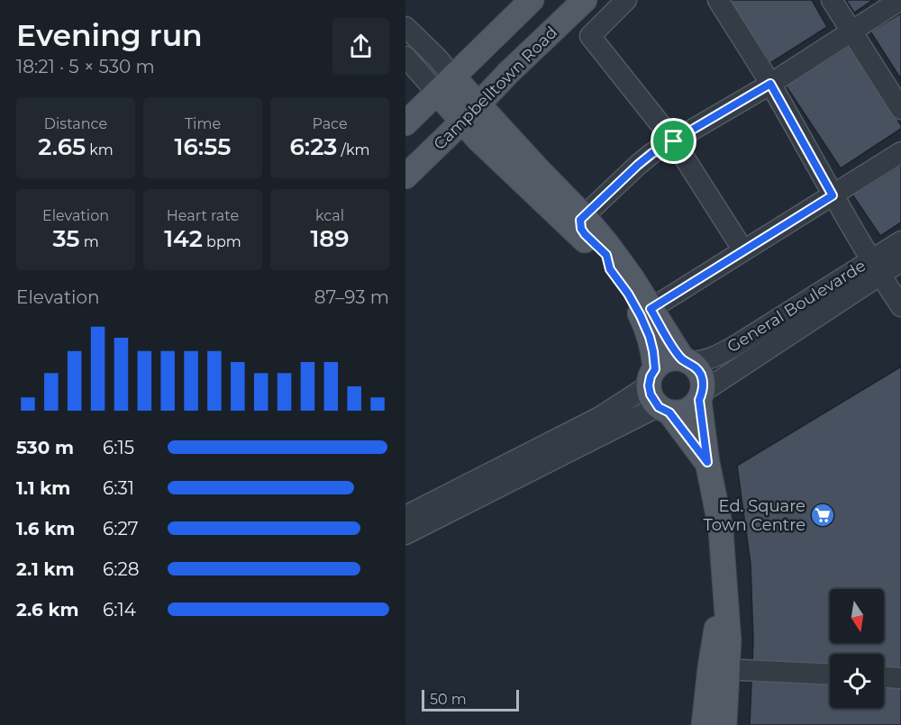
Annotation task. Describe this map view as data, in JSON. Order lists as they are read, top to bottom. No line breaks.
{"streets":{"main road":["Campbelltown Road"],"street":["General Boulevarde"]},"places":{"supermarket":["Ed. Square Town Centre"]},"scale_bar":"50 m","north":"bottom","page":{"heading":["Evening run","18:21 · 5 × 530 m"],"stats":[["Distance","2.65 km"],["Time","16:55"],["Pace","6:23 /km"],["Elevation","35 m"],["Heart rate","142 bpm"],["kcal","189"]],"chart":["Elevation","87–93 m"],"list":[{"name":"530 m","note":"6:15"},{"name":"1.1 km","note":"6:31"},{"name":"1.6 km","note":"6:27"},{"name":"2.1 km","note":"6:28"},{"name":"2.6 km","note":"6:14"}],"scale":"50 m"}}
